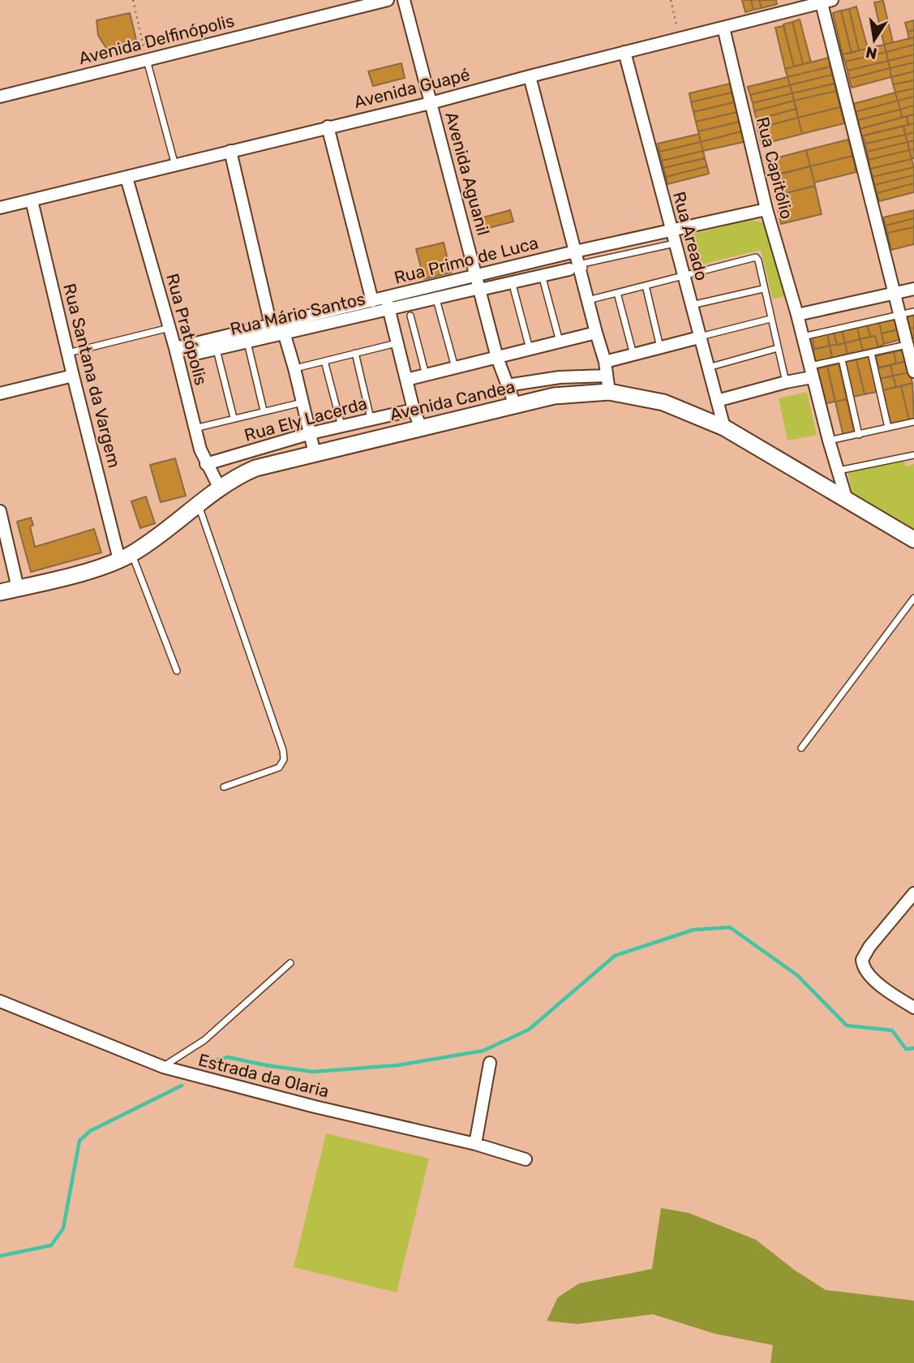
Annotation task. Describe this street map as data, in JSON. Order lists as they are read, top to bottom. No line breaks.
{"streets":{"main road":["Avenida Candea"],"street":["Avenida Delfinópolis","Avenida Guapé","Rua Capitólio","Avenida Aguanil","Rua Areado","Rua Primo de Luca","Rua Mário Santos","Rua Pratópolis","Rua Santana da Vargem","Rua Ely Lacerda","Estrada da Olaria"]},"crossings":[["Avenida Guapé","Rua Capitólio"],["Avenida Guapé","Avenida Aguanil"],["Avenida Guapé","Rua Areado"],["Avenida Guapé","Rua Pratópolis"],["Avenida Guapé","Rua Santana da Vargem"],["Rua Capitólio","Rua Primo de Luca"],["Rua Capitólio","Avenida Candea"],["Avenida Aguanil","Rua Primo de Luca"],["Avenida Aguanil","Rua Mário Santos"],["Avenida Aguanil","Avenida Candea"],["Rua Areado","Rua Primo de Luca"],["Rua Areado","Avenida Candea"],["Rua Primo de Luca","Rua Mário Santos"],["Rua Primo de Luca","Rua Pratópolis"],["Rua Pratópolis","Avenida Candea"],["Rua Pratópolis","Rua Ely Lacerda"],["Rua Santana da Vargem","Avenida Candea"]],"north":"bottom"}
